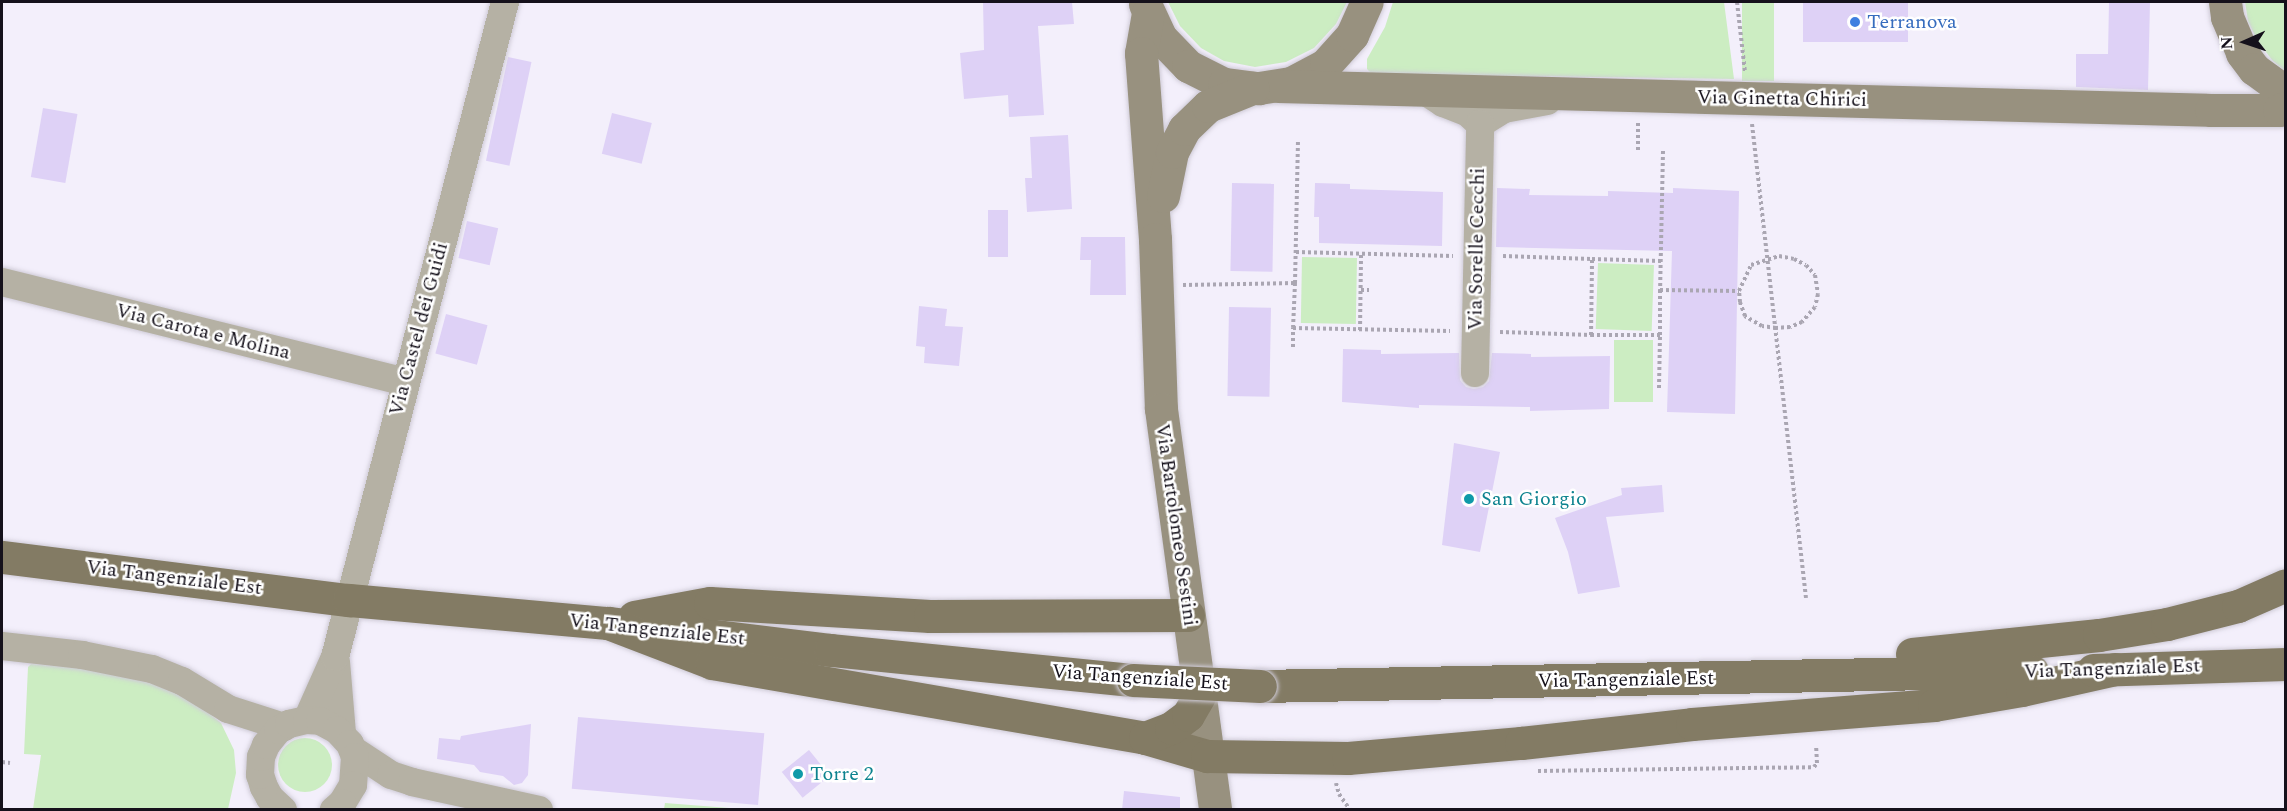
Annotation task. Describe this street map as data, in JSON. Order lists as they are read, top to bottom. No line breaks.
{"streets":{"main road":["Via Ginetta Chirici","Via Bartolomeo Sestini","Via Tangenziale Est"],"street":["Via Sorelle Cecchi","Via Castel dei Guidi","Via Carota e Molina"]},"crossings":[["Via Castel dei Guidi","Via Carota e Molina"],["Via Castel dei Guidi","Via Tangenziale Est"]],"places":["Terranova","San Giorgio","Torre 2"],"north":"left"}
